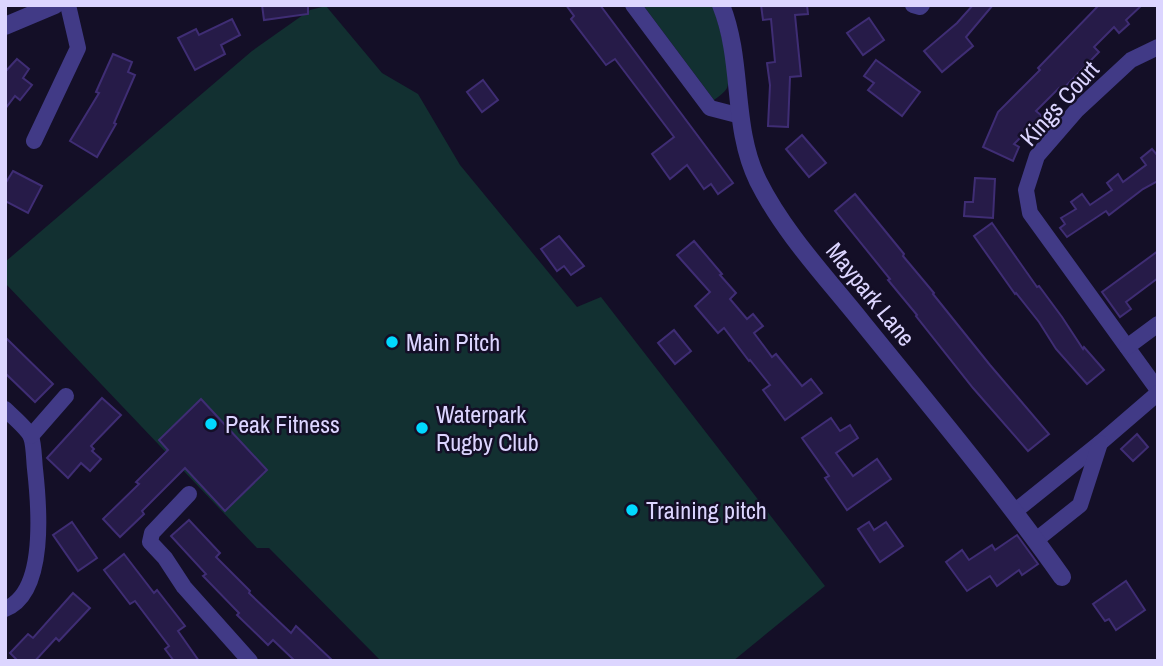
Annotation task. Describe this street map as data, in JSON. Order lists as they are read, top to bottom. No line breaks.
{"streets":{"street":["Kings Court","Maypark Lane"]},"places":["Main Pitch","Peak Fitness","Waterpark Rugby Club","Training pitch"]}
